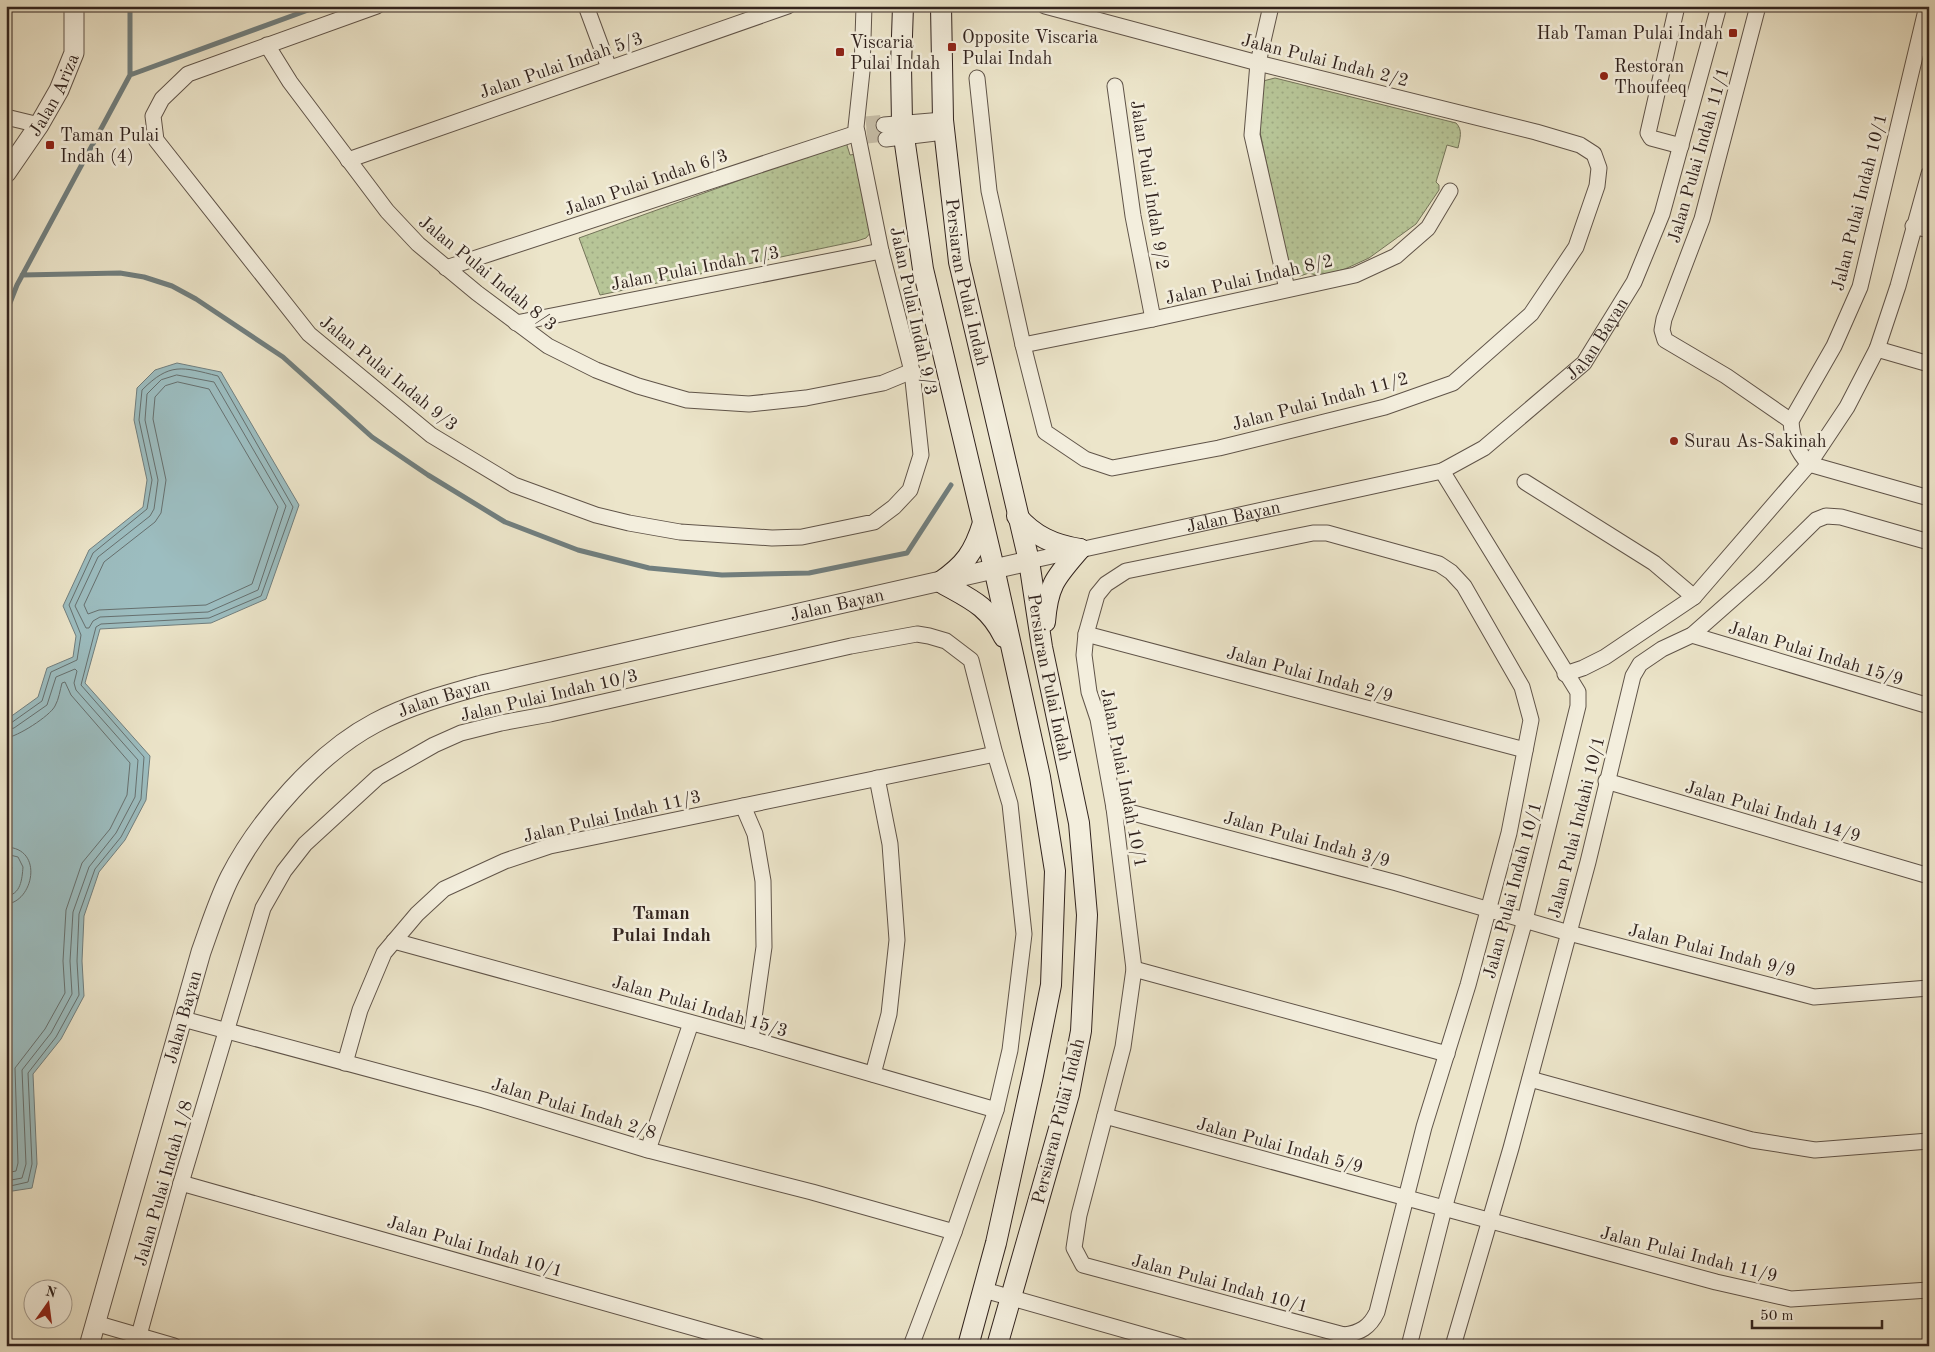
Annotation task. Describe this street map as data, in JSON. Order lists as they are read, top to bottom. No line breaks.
{"streets":{"main road":["Persiaran Pulai Indah"],"street":["Jalan Pulai Indah 2/2","Jalan Pulai Indah 5/3","Jalan Ariza","Jalan Pulai Indah 11/1","Jalan Pulai Indah 6/3","Jalan Pulai Indah 9/2","Jalan Pulai Indah 10/1","Jalan Pulai Indah 7/3","Jalan Pulai Indah 8/3","Jalan Pulai Indah 8/2","Jalan Pulai Indah 9/3","Jalan Bayan","Jalan Pulai Indah 11/2","Jalan Pulai Indah 15/9","Jalan Pulai Indah 2/9","Jalan Pulai Indah 10/3","Jalan Pulai Indah 14/9","Jalan Pulai Indah 11/3","Jalan Pulai Indahi 10/1","Jalan Pulai Indah 3/9","Jalan Pulai Indah 9/9","Jalan Pulai Indah 15/3","Jalan Pulai Indah 2/8","Jalan Pulai Indah 5/9","Jalan Pulai Indah 1/8","Jalan Pulai Indah 11/9"]},"crossings":[["Jalan Pulai Indah 2/2","Jalan Pulai Indah 11/2"],["Jalan Pulai Indah 5/3","Jalan Pulai Indah 8/3"],["Jalan Pulai Indah 11/1","Jalan Pulai Indah 10/1"],["Jalan Pulai Indah 6/3","Jalan Pulai Indah 8/3"],["Jalan Pulai Indah 6/3","Jalan Pulai Indah 9/3"],["Jalan Pulai Indah 9/2","Jalan Pulai Indah 8/2"],["Jalan Pulai Indah 10/1","Jalan Bayan"],["Jalan Pulai Indah 10/1","Jalan Pulai Indah 2/9"],["Jalan Pulai Indah 10/1","Jalan Pulai Indah 3/9"],["Jalan Pulai Indah 10/1","Jalan Pulai Indah 9/9"],["Jalan Pulai Indah 10/1","Jalan Pulai Indah 5/9"],["Jalan Pulai Indah 10/1","Jalan Pulai Indah 1/8"],["Jalan Pulai Indah 10/1","Jalan Pulai Indah 11/9"],["Jalan Pulai Indah 7/3","Jalan Pulai Indah 8/3"],["Jalan Pulai Indah 7/3","Jalan Pulai Indah 9/3"],["Jalan Pulai Indah 8/3","Jalan Pulai Indah 9/3"],["Jalan Pulai Indah 8/2","Jalan Pulai Indah 11/2"],["Persiaran Pulai Indah","Jalan Bayan"],["Jalan Bayan","Jalan Pulai Indah 2/8"],["Jalan Pulai Indah 15/9","Jalan Pulai Indahi 10/1"],["Jalan Pulai Indah 10/3","Jalan Pulai Indah 11/3"],["Jalan Pulai Indah 10/3","Jalan Pulai Indah 2/8"],["Jalan Pulai Indah 10/3","Jalan Pulai Indah 1/8"],["Jalan Pulai Indah 14/9","Jalan Pulai Indahi 10/1"],["Jalan Pulai Indah 11/3","Jalan Pulai Indah 15/3"],["Jalan Pulai Indah 11/3","Jalan Pulai Indah 2/8"],["Jalan Pulai Indahi 10/1","Jalan Pulai Indah 9/9"],["Jalan Pulai Indahi 10/1","Jalan Pulai Indah 11/9"],["Jalan Pulai Indah 3/9","Jalan Pulai Indah 9/9"],["Jalan Pulai Indah 2/8","Jalan Pulai Indah 1/8"],["Jalan Pulai Indah 5/9","Jalan Pulai Indah 11/9"]],"districts":["Taman Pulai Indah"],"places":{"transit":["Hab Taman Pulai Indah","Opposite Viscaria Pulai Indah","Viscaria Pulai Indah","Taman Pulai Indah (4)"],"other":["Restoran Thoufeeq","Surau As-Sakinah"]},"scale_bar":"50 m","north":"top"}
